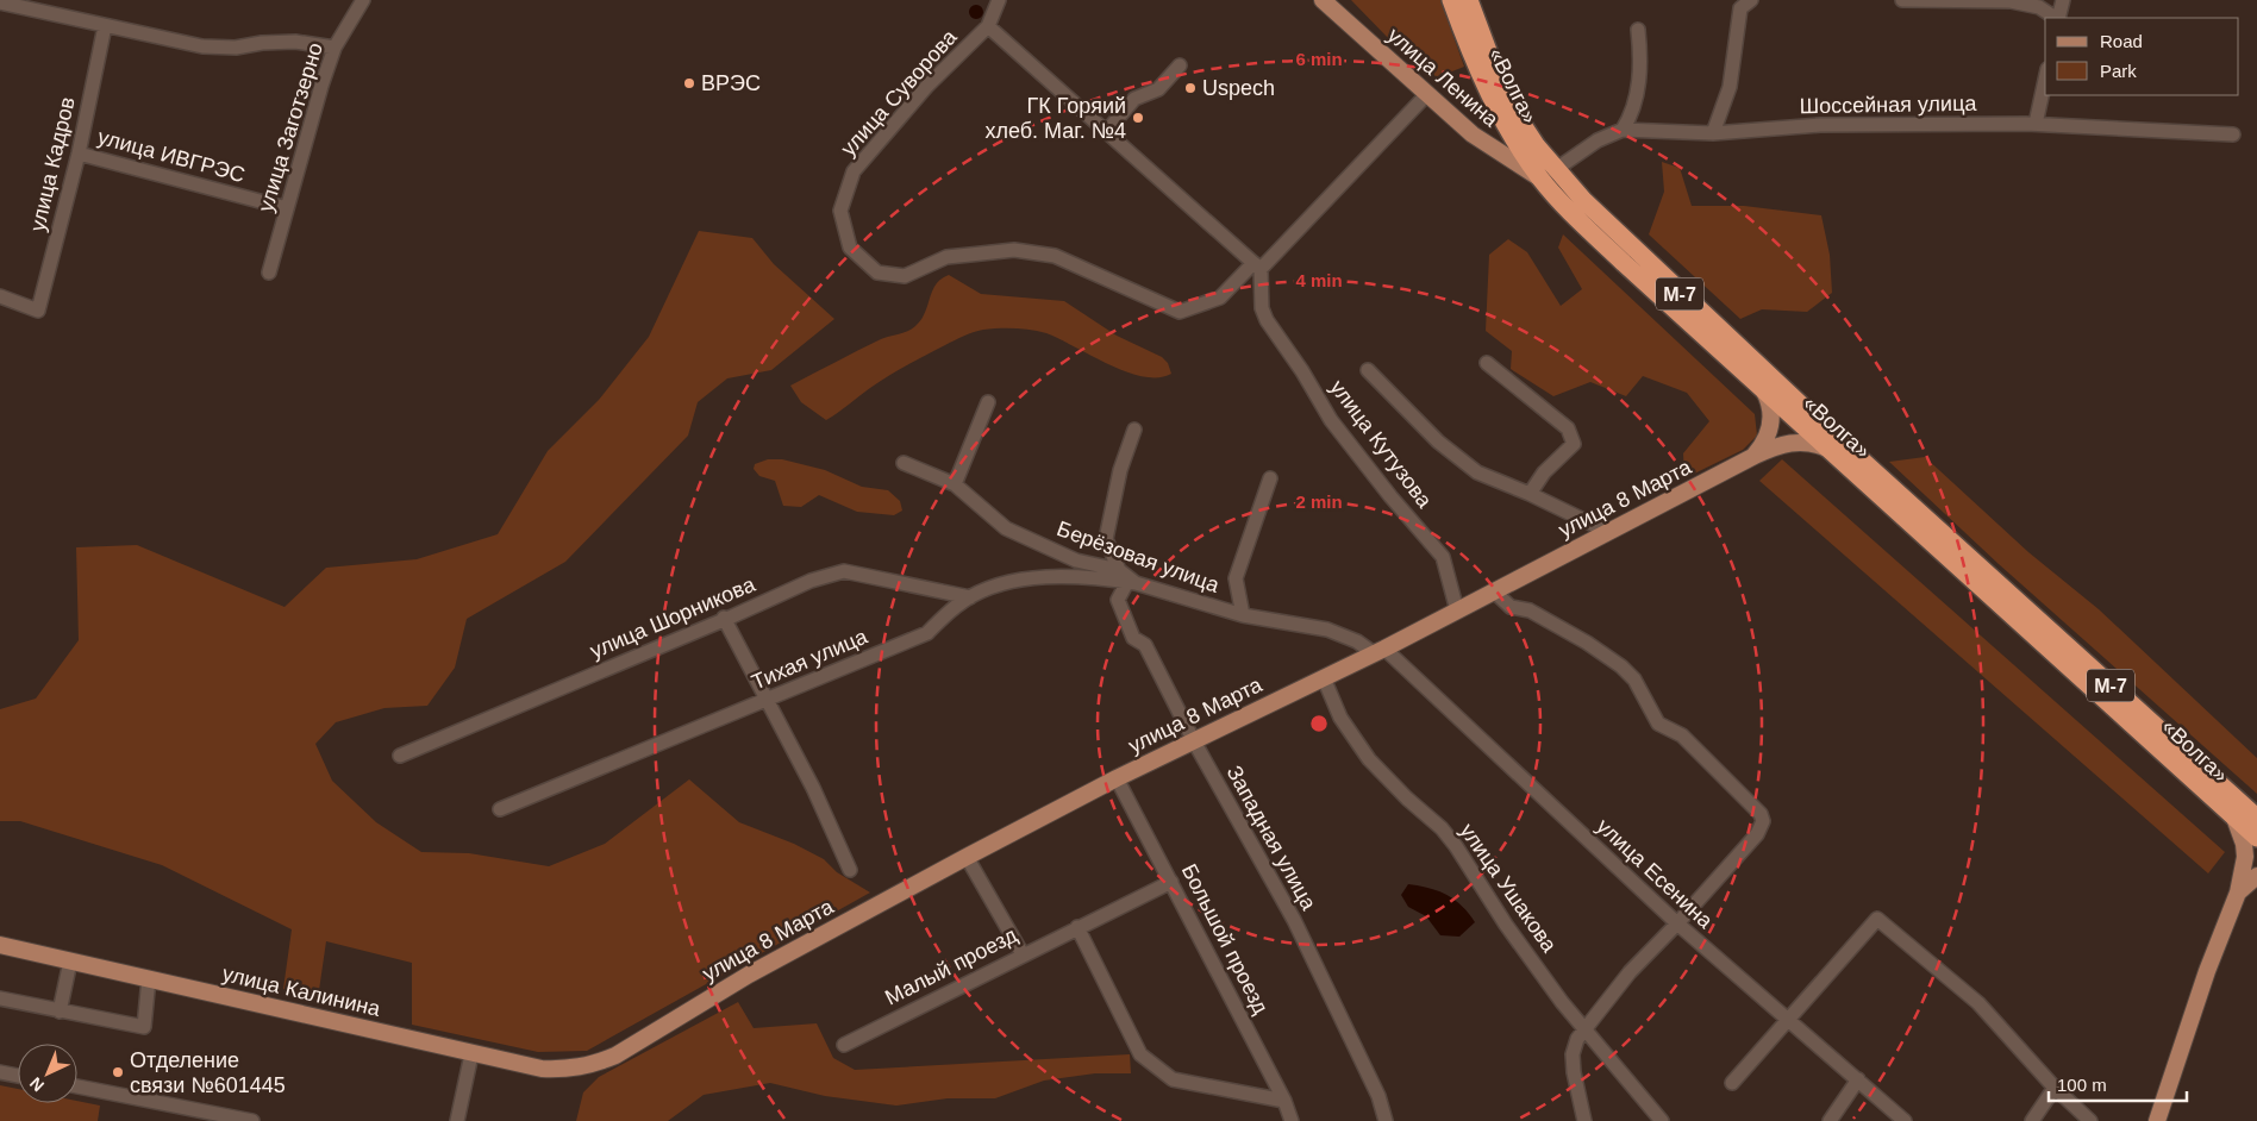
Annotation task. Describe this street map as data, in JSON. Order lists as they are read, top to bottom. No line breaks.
{"streets":{"highway":["«Волга»","М-7"],"main road":["улица Ленина","улица 8 Марта","улица Калинина"],"street":["улица Суворова","Шоссейная улица","улица Заготзерно","улица ИВГРЭС","улица Кадров","улица Кутузова","Берёзовая улица","улица Шорникова","Тихая улица","Западная улица","улица Есенина","улица Ушакова","Большой проезд","Малый проезд"]},"crossings":[["улица Ленина","«Волга»"],["улица Ленина","Шоссейная улица"],["«Волга»","Шоссейная улица"],["«Волга»","улица 8 Марта"],["улица Суворова","улица Кутузова"],["улица Заготзерно","улица ИВГРЭС"],["улица ИВГРЭС","улица Кадров"],["улица Кутузова","улица 8 Марта"],["улица 8 Марта","Берёзовая улица"],["улица 8 Марта","Западная улица"],["улица 8 Марта","улица Есенина"],["улица 8 Марта","улица Ушакова"],["улица 8 Марта","Большой проезд"],["улица 8 Марта","улица Калинина"],["Берёзовая улица","Тихая улица"],["Берёзовая улица","Западная улица"],["Берёзовая улица","улица Есенина"],["улица Шорникова","Тихая улица"],["Тихая улица","Западная улица"],["Большой проезд","Малый проезд"]],"places":["ВРЭС","Uspech","ГК Горяий хлеб. Маг. №4","Отделение связи №601445"],"legend":["Road","Park"],"scale_bar":"100 m","north":"bottom left","rings":["6 min","4 min","2 min"]}
